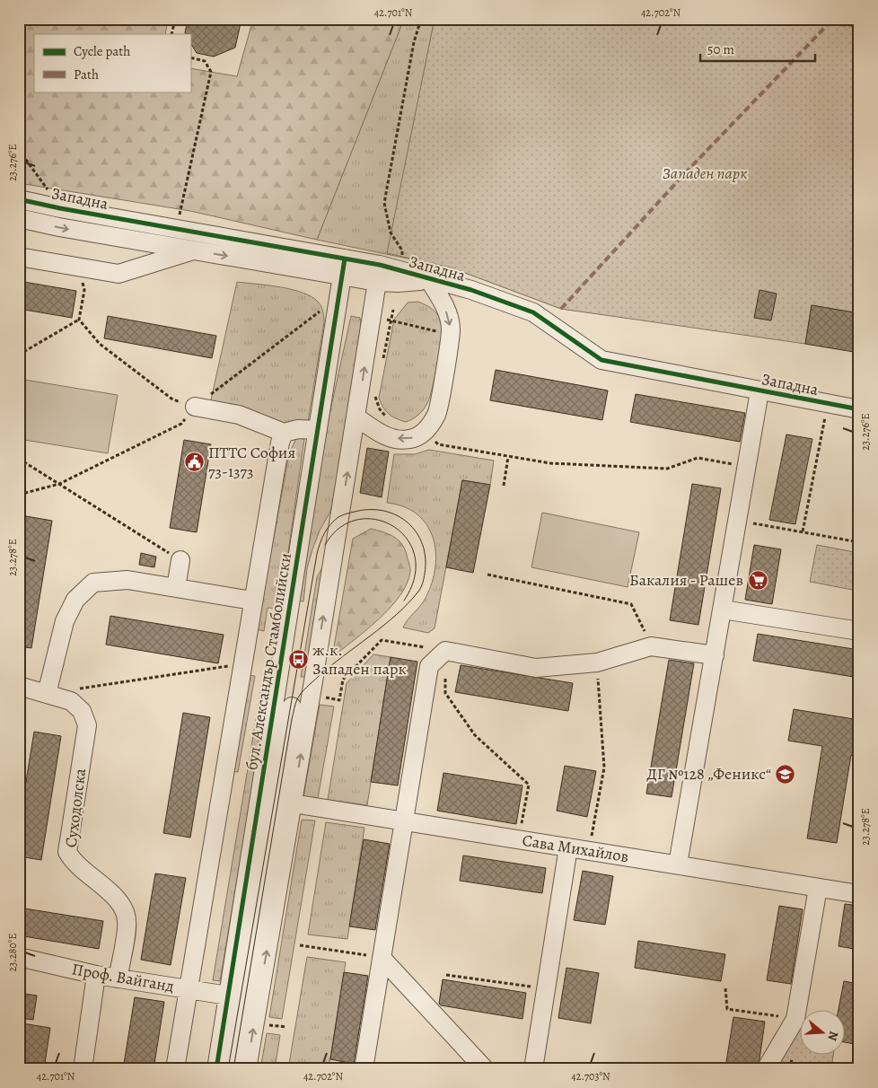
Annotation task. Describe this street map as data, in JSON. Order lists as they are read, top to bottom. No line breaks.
{"streets":{"street":["Западна","бул. Александър Стамболийски","Суходолска","Сава Михайлов","Проф. Вайганд"]},"crossings":[["Западна","бул. Александър Стамболийски"],["бул. Александър Стамболийски","Проф. Вайганд"],["Суходолска","Проф. Вайганд"]],"parks":["Западен парк"],"places":{"public building":["ПТТС София 73-1373"],"supermarket":["Бакалия - Рашев"],"bus stop":["ж.к. Западен парк"],"school or university":["ДГ №128 „Феникс“"]},"legend":["Cycle path","Path"],"scale_bar":"50 m","north":"right","coordinates":["42.701°N","42.702°N","23.276°E","23.278°E","23.280°E","42.703°N"]}
